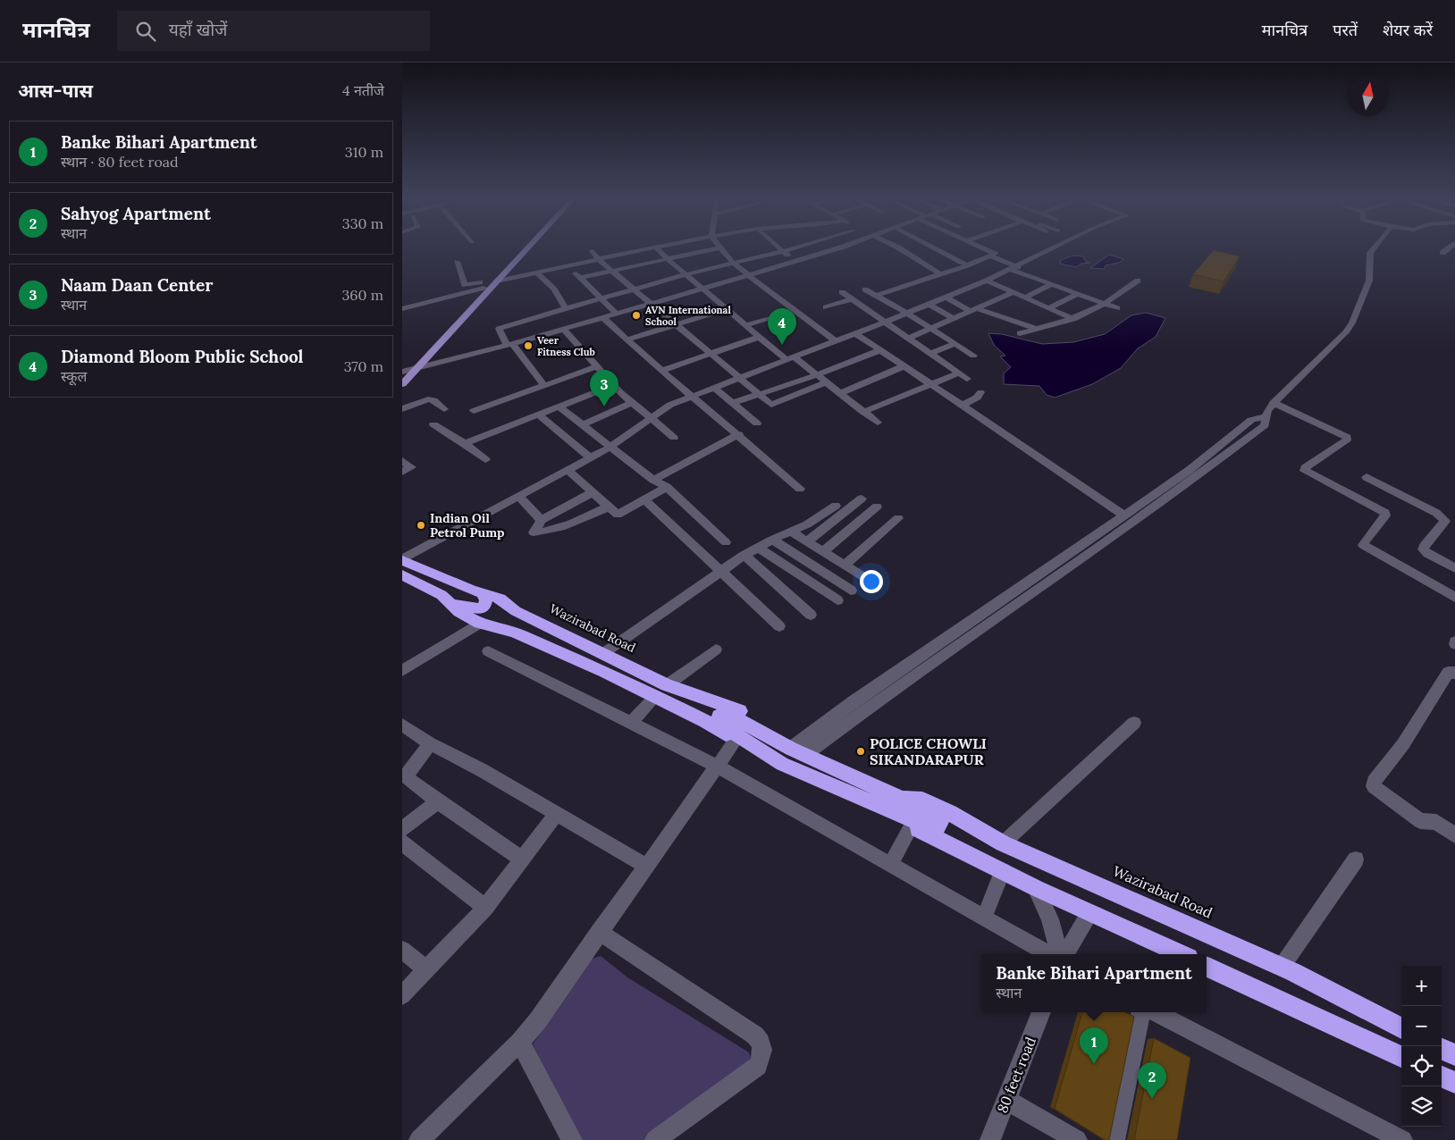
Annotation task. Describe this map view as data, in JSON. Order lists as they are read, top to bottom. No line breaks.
{"streets":{"highway":["Wazirabad Road"],"street":["80 feet road"]},"places":["AVN International School","Veer Fitness Club","Indian Oil Petrol Pump","POLICE CHOWLI SIKANDARAPUR"],"north":"top","page":{"header":"मानचित्र","search":"यहाँ खोजें","nav":["मानचित्र","परतें","शेयर करें"],"heading":["आस-पास","4 नतीजे"],"list":[{"mark":"1","name":"Banke Bihari Apartment","note":"स्थान · 80 feet road","value":"310 m"},{"mark":"2","name":"Sahyog Apartment","note":"स्थान","value":"330 m"},{"mark":"3","name":"Naam Daan Center","note":"स्थान","value":"360 m"},{"mark":"4","name":"Diamond Bloom Public School","note":"स्कूल","value":"370 m"}],"pins":["4","3","1","2"],"popup":["Banke Bihari Apartment","स्थान"],"map_buttons":["+","−"]}}
